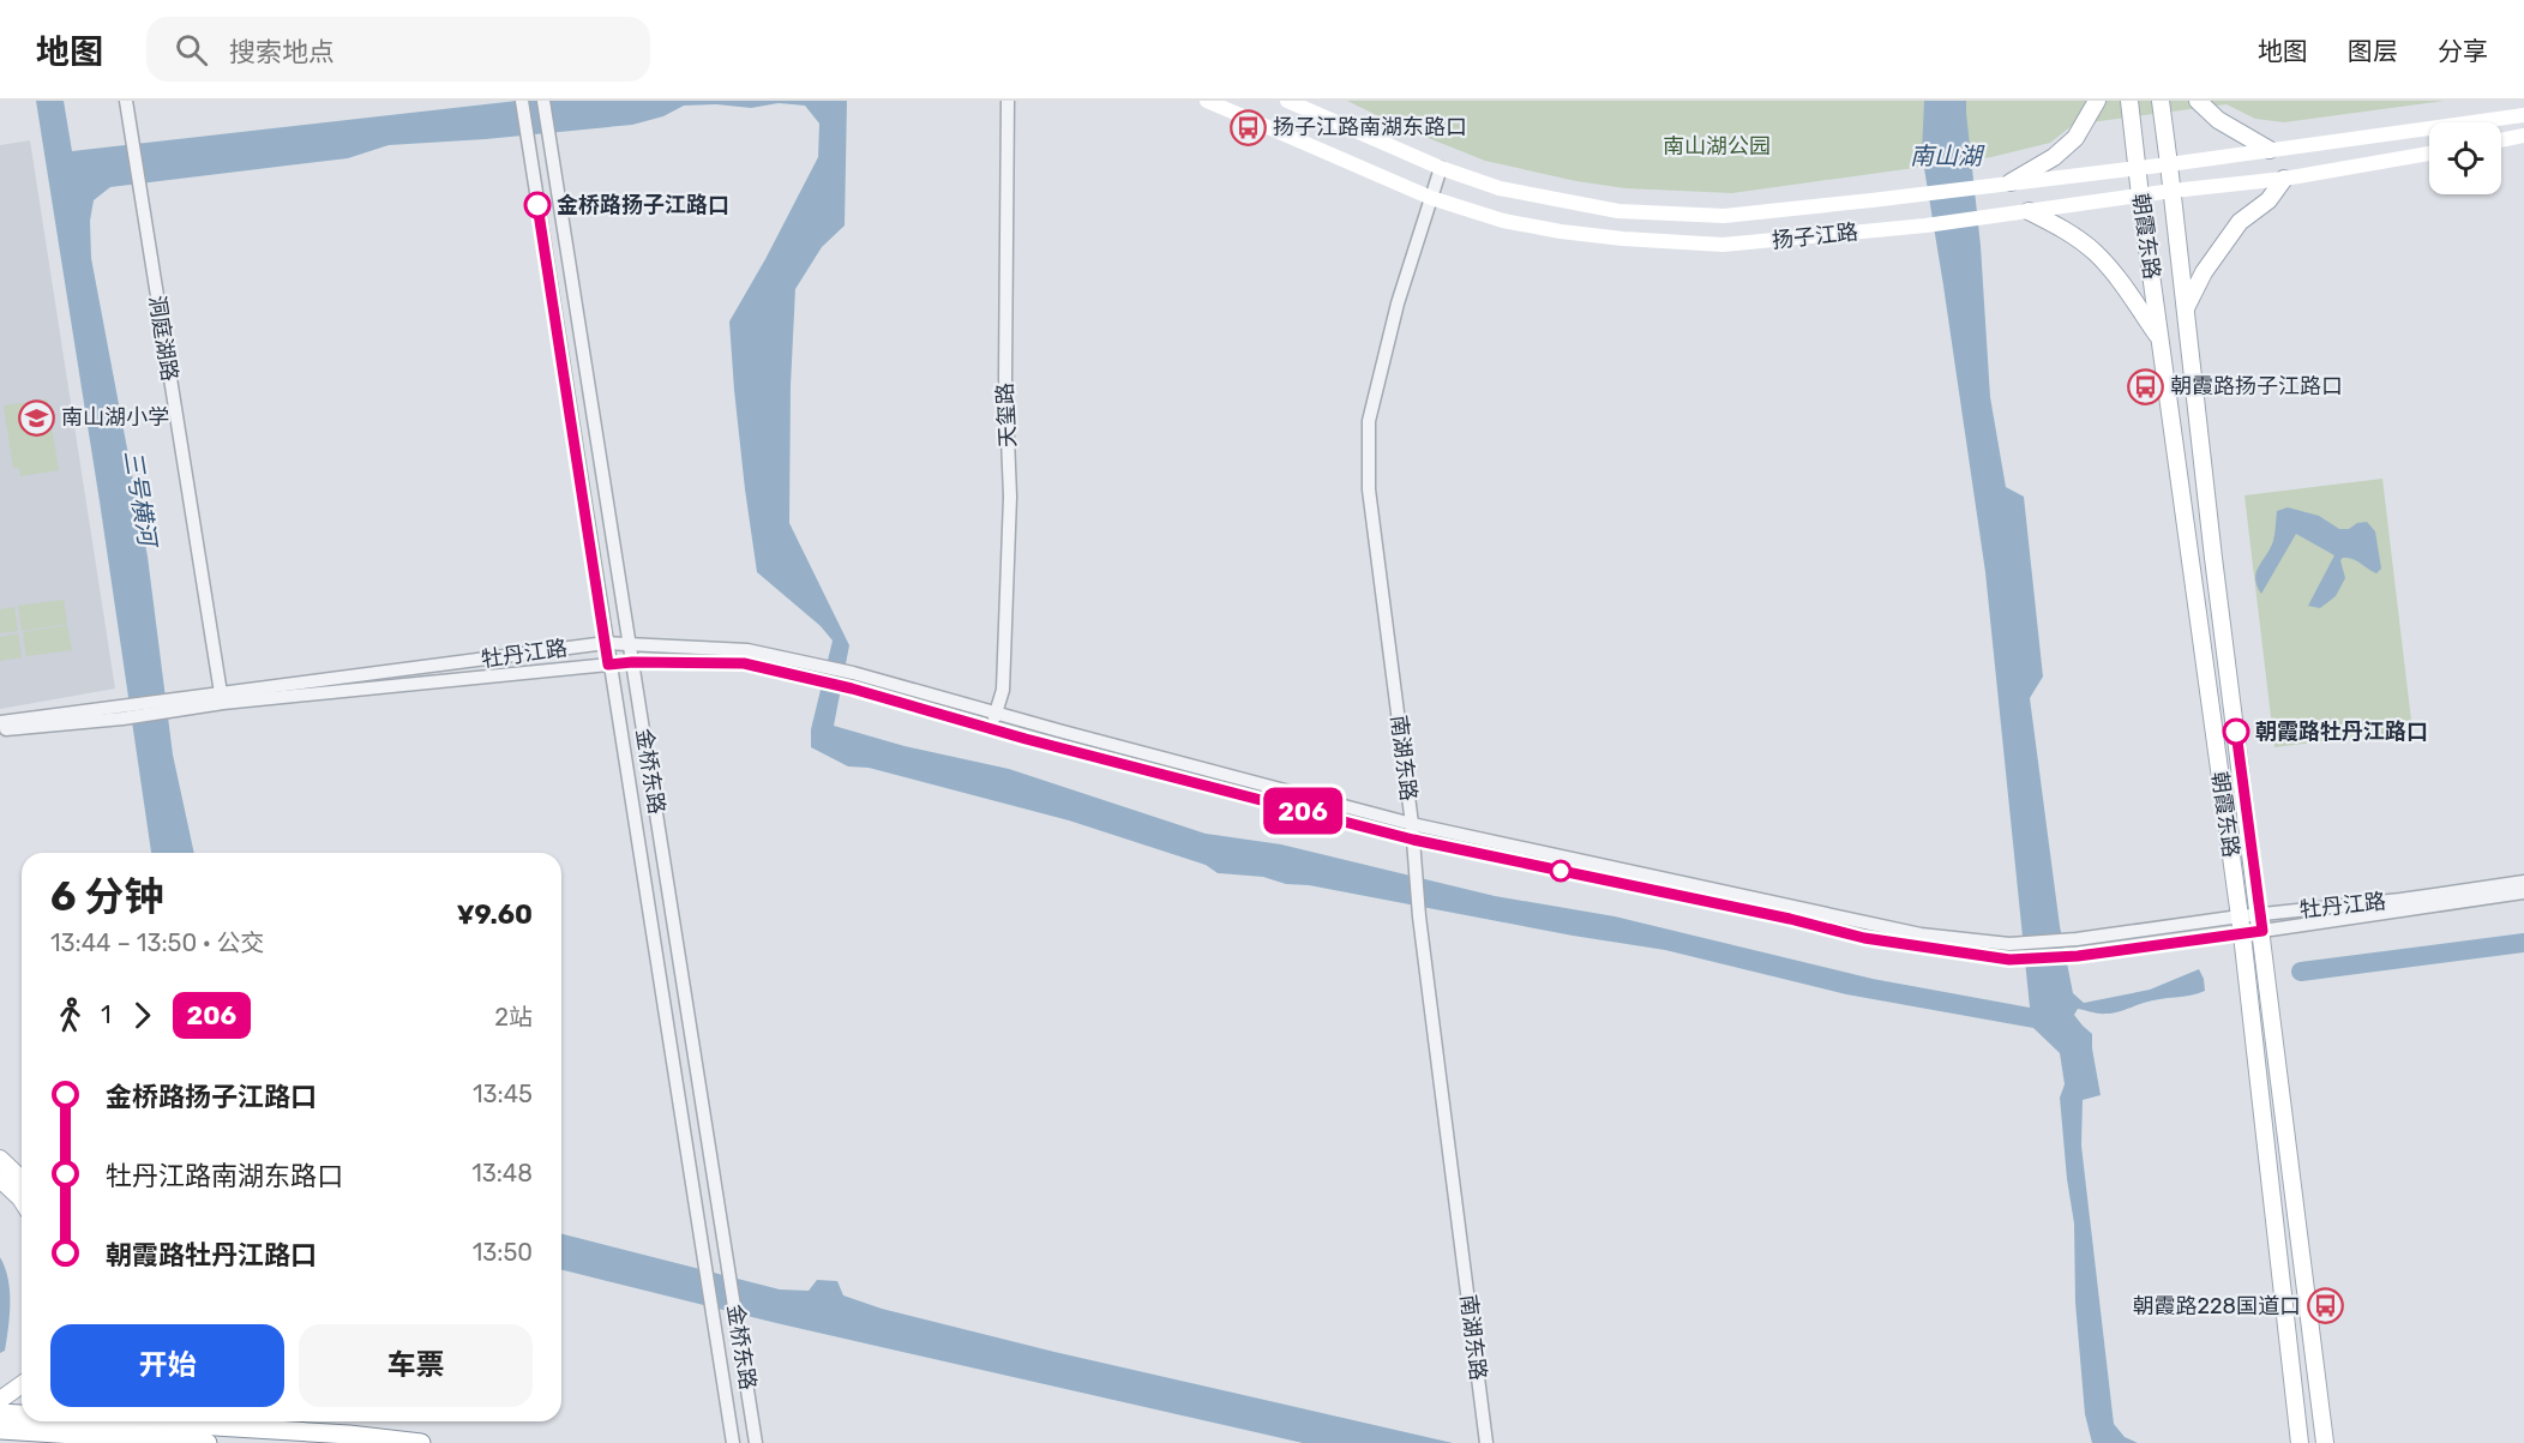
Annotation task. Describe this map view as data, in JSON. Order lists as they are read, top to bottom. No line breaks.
{"streets":{"main road":["扬子江路","朝霞东路"],"street":["洞庭湖路","天玺路","牡丹江路","南湖东路","金桥东路"]},"crossings":[["扬子江路","朝霞东路"],["扬子江路","南湖东路"],["朝霞东路","牡丹江路"],["洞庭湖路","牡丹江路"],["天玺路","牡丹江路"],["牡丹江路","南湖东路"],["牡丹江路","金桥东路"]],"water":["南山湖","三号横河"],"parks":["南山湖公园"],"places":{"bus stop":["扬子江路南湖东路口","朝霞路扬子江路口","朝霞路228国道口"],"other":["金桥路扬子江路口","朝霞路牡丹江路口"],"school or university":["南山湖小学"]},"lines":["bus line 206"],"page":{"header":"地图","search":"搜索地点","nav":["地图","图层","分享"],"on_map":"206","heading":["6 分钟","13:44 – 13:50 · 公交","¥9.60"],"legs":["1","206","2站"],"list":[{"name":"金桥路扬子江路口","value":"13:45"},{"name":"牡丹江路南湖东路口","value":"13:48"},{"name":"朝霞路牡丹江路口","value":"13:50"}],"buttons":["开始","车票"]}}
